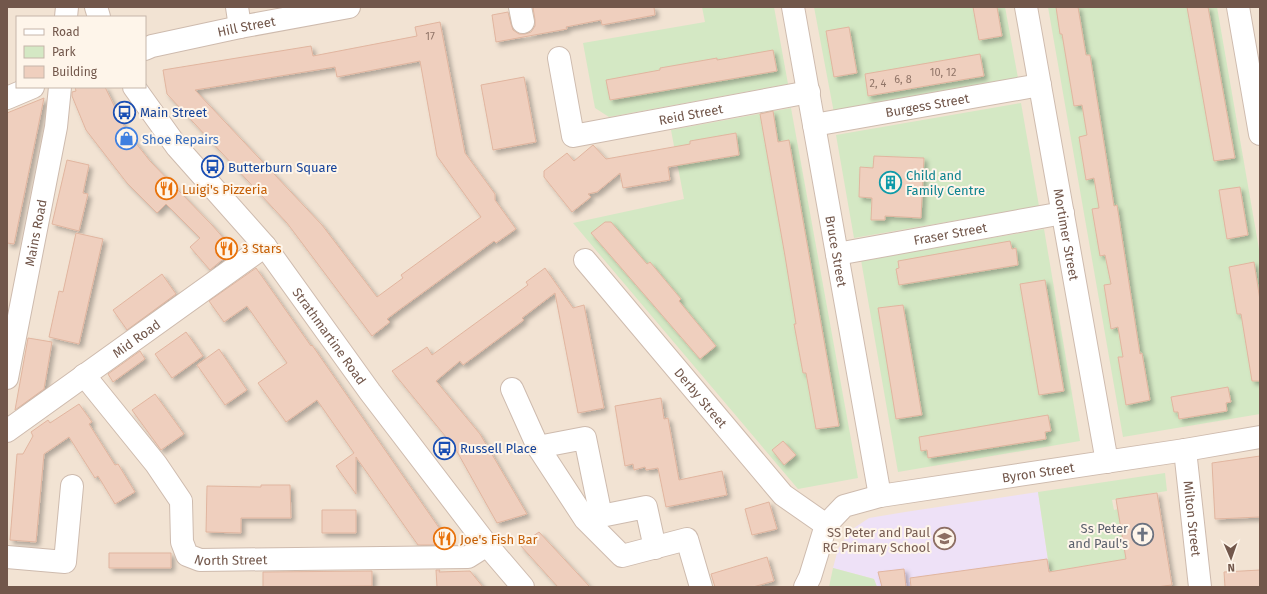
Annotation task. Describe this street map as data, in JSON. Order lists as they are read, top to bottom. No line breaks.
{"streets":{"street":["Hill Street","Burgess Street","Reid Street","Mains Road","Fraser Street","Mortimer Street","Bruce Street","Strathmartine Road","Mid Road","Derby Street","Byron Street","Milton Street","North Street"]},"crossings":[["Burgess Street","Mortimer Street"],["Burgess Street","Bruce Street"],["Reid Street","Bruce Street"],["Fraser Street","Mortimer Street"],["Fraser Street","Bruce Street"],["Mortimer Street","Byron Street"],["Bruce Street","Byron Street"],["Strathmartine Road","Mid Road"],["Strathmartine Road","North Street"],["Mid Road","North Street"],["Derby Street","Byron Street"],["Byron Street","Milton Street"]],"places":{"bus stop":["Main Street","Butterburn Square","Russell Place"],"shop":["Shoe Repairs"],"building":["Child and Family Centre"],"restaurant":["Luigi's Pizzeria","3 Stars","Joe's Fish Bar"],"church":["Ss Peter and Paul's"],"school or university":["SS Peter and Paul RC Primary School"]},"house_numbers":["17","10, 12","6, 8","2, 4"],"legend":["Road","Park","Building"],"north":"bottom"}
